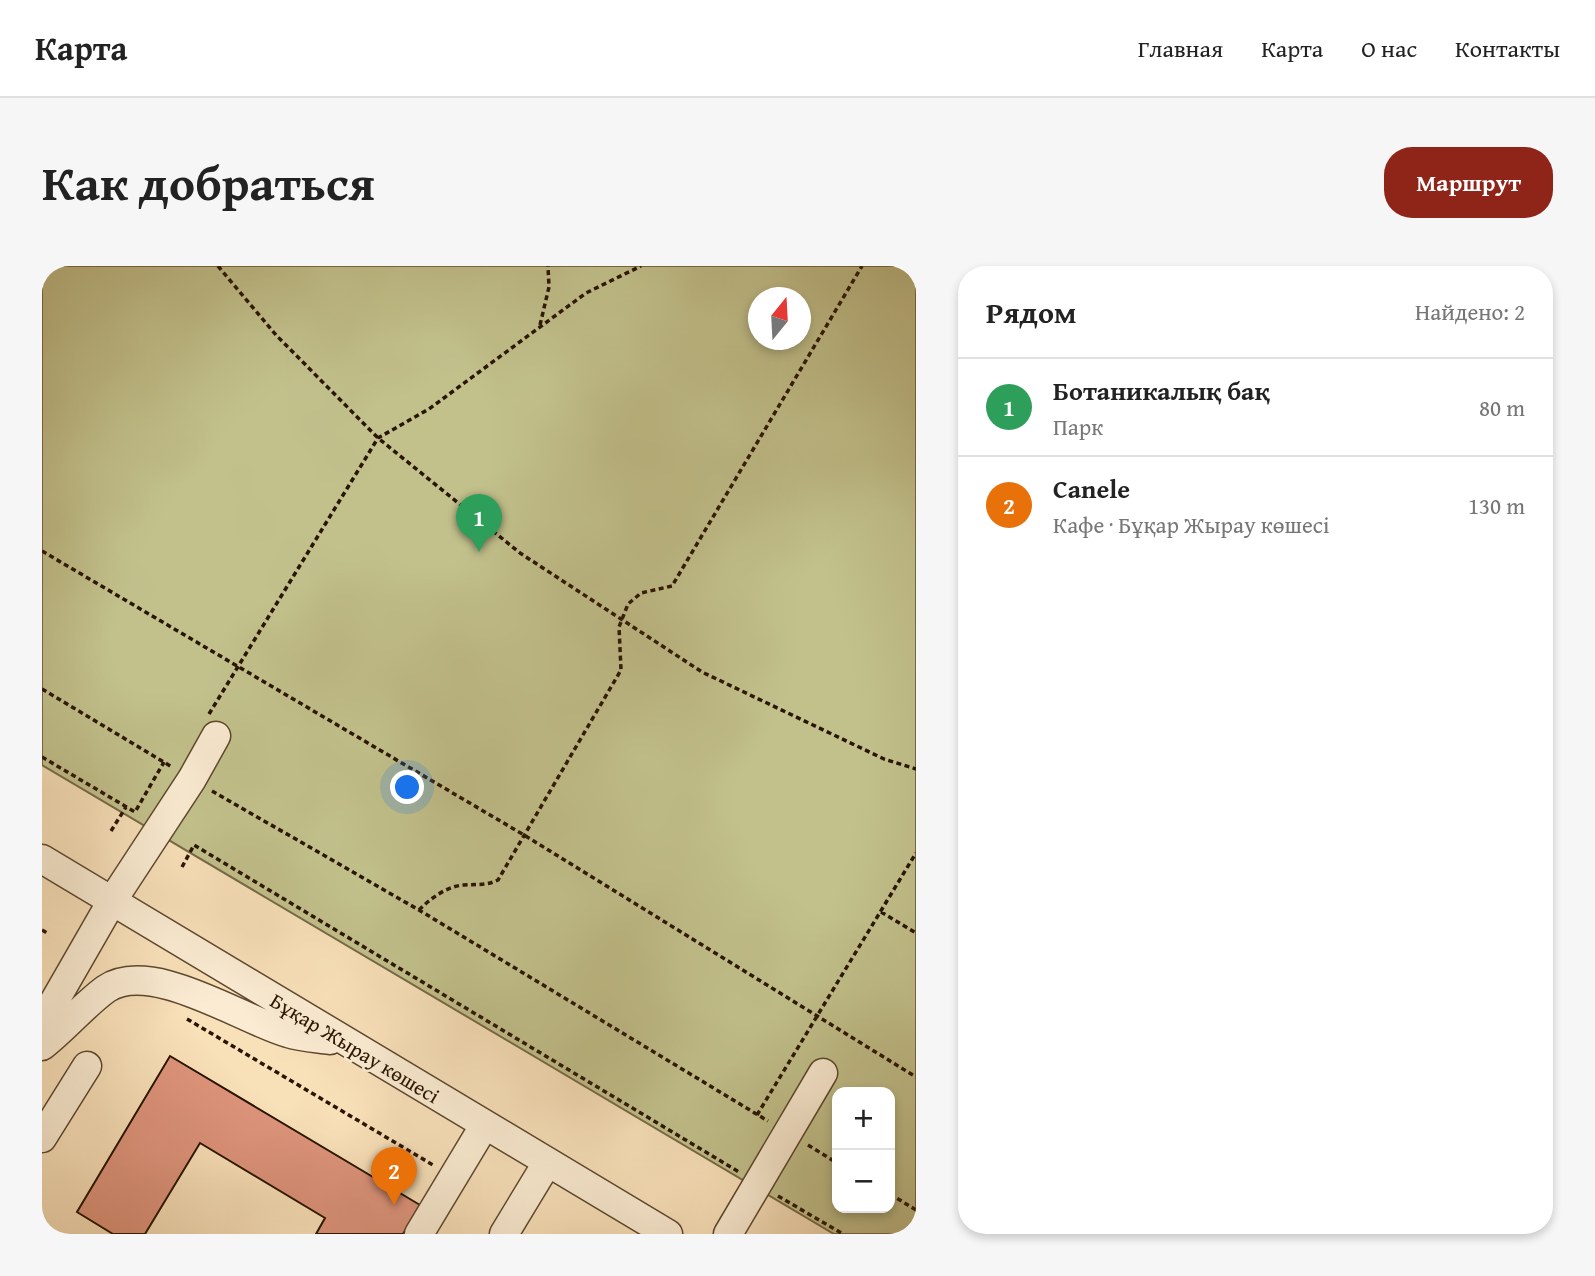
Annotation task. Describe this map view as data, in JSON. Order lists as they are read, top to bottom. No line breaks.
{"streets":{"street":["Бұқар Жырау көшесі"]},"north":"top","page":{"header":"Карта","nav":["Главная","Карта","О нас","Контакты"],"title":"Как добраться","buttons":"Маршрут","heading":["Рядом","Найдено: 2"],"list":[{"mark":"1","name":"Ботаникалық бақ","note":"Парк","value":"80 m"},{"mark":"2","name":"Canele","note":"Кафе · Бұқар Жырау көшесі","value":"130 m"}],"pins":["1","2"],"map_buttons":["+","−"]}}
